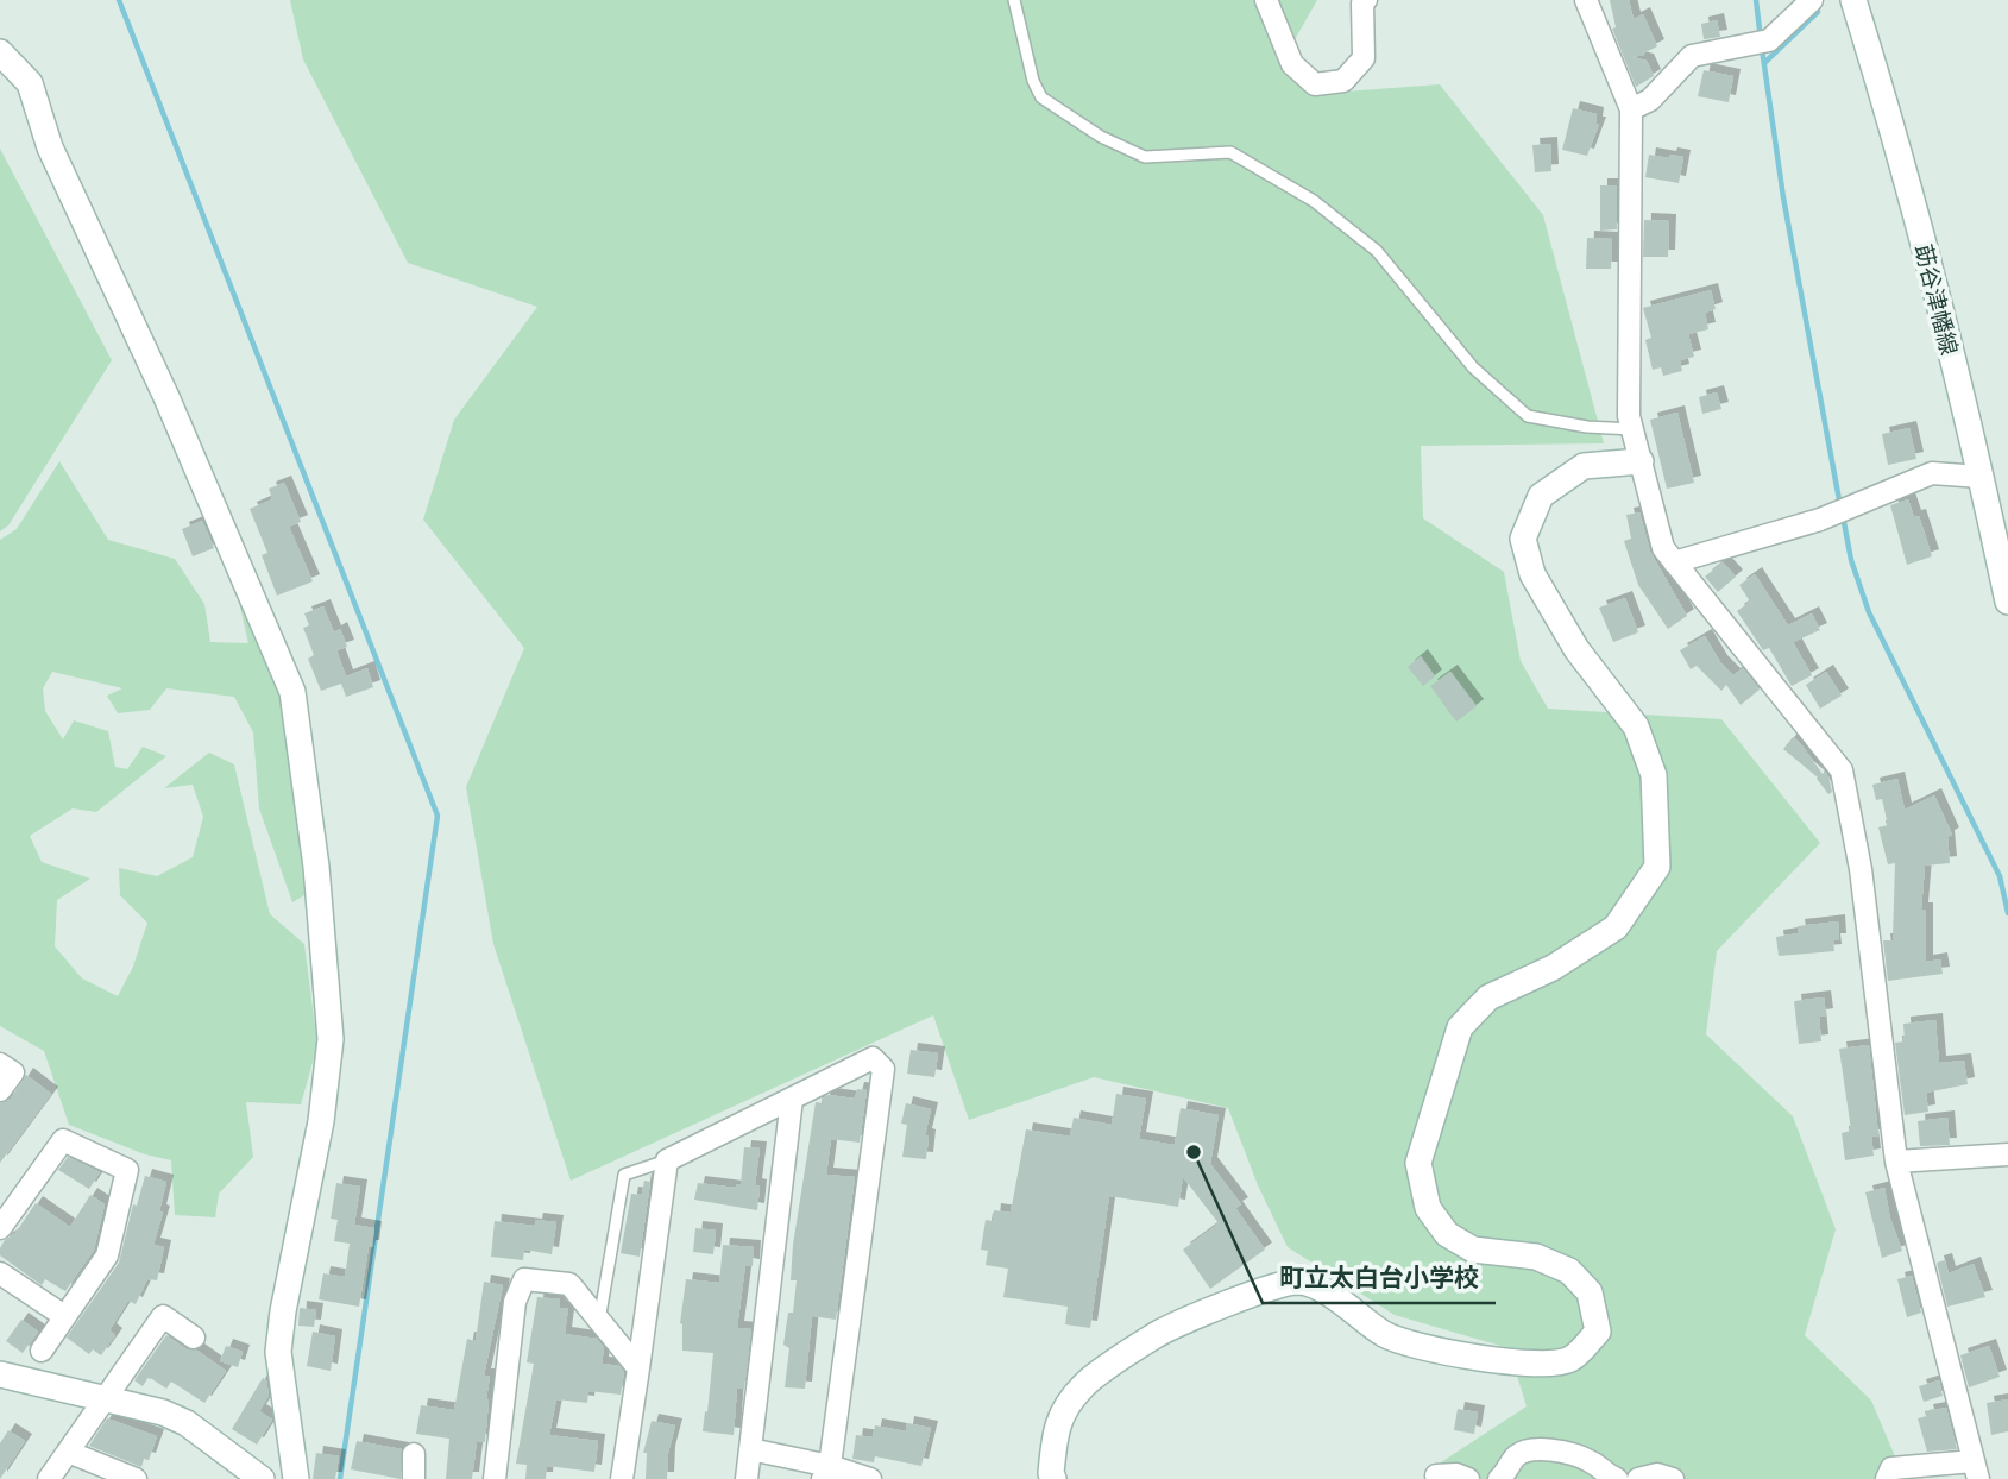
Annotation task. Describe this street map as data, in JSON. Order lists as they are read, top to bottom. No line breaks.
{"streets":{"street":["莇谷津幡線"]},"places":["町立太白台小学校"]}
